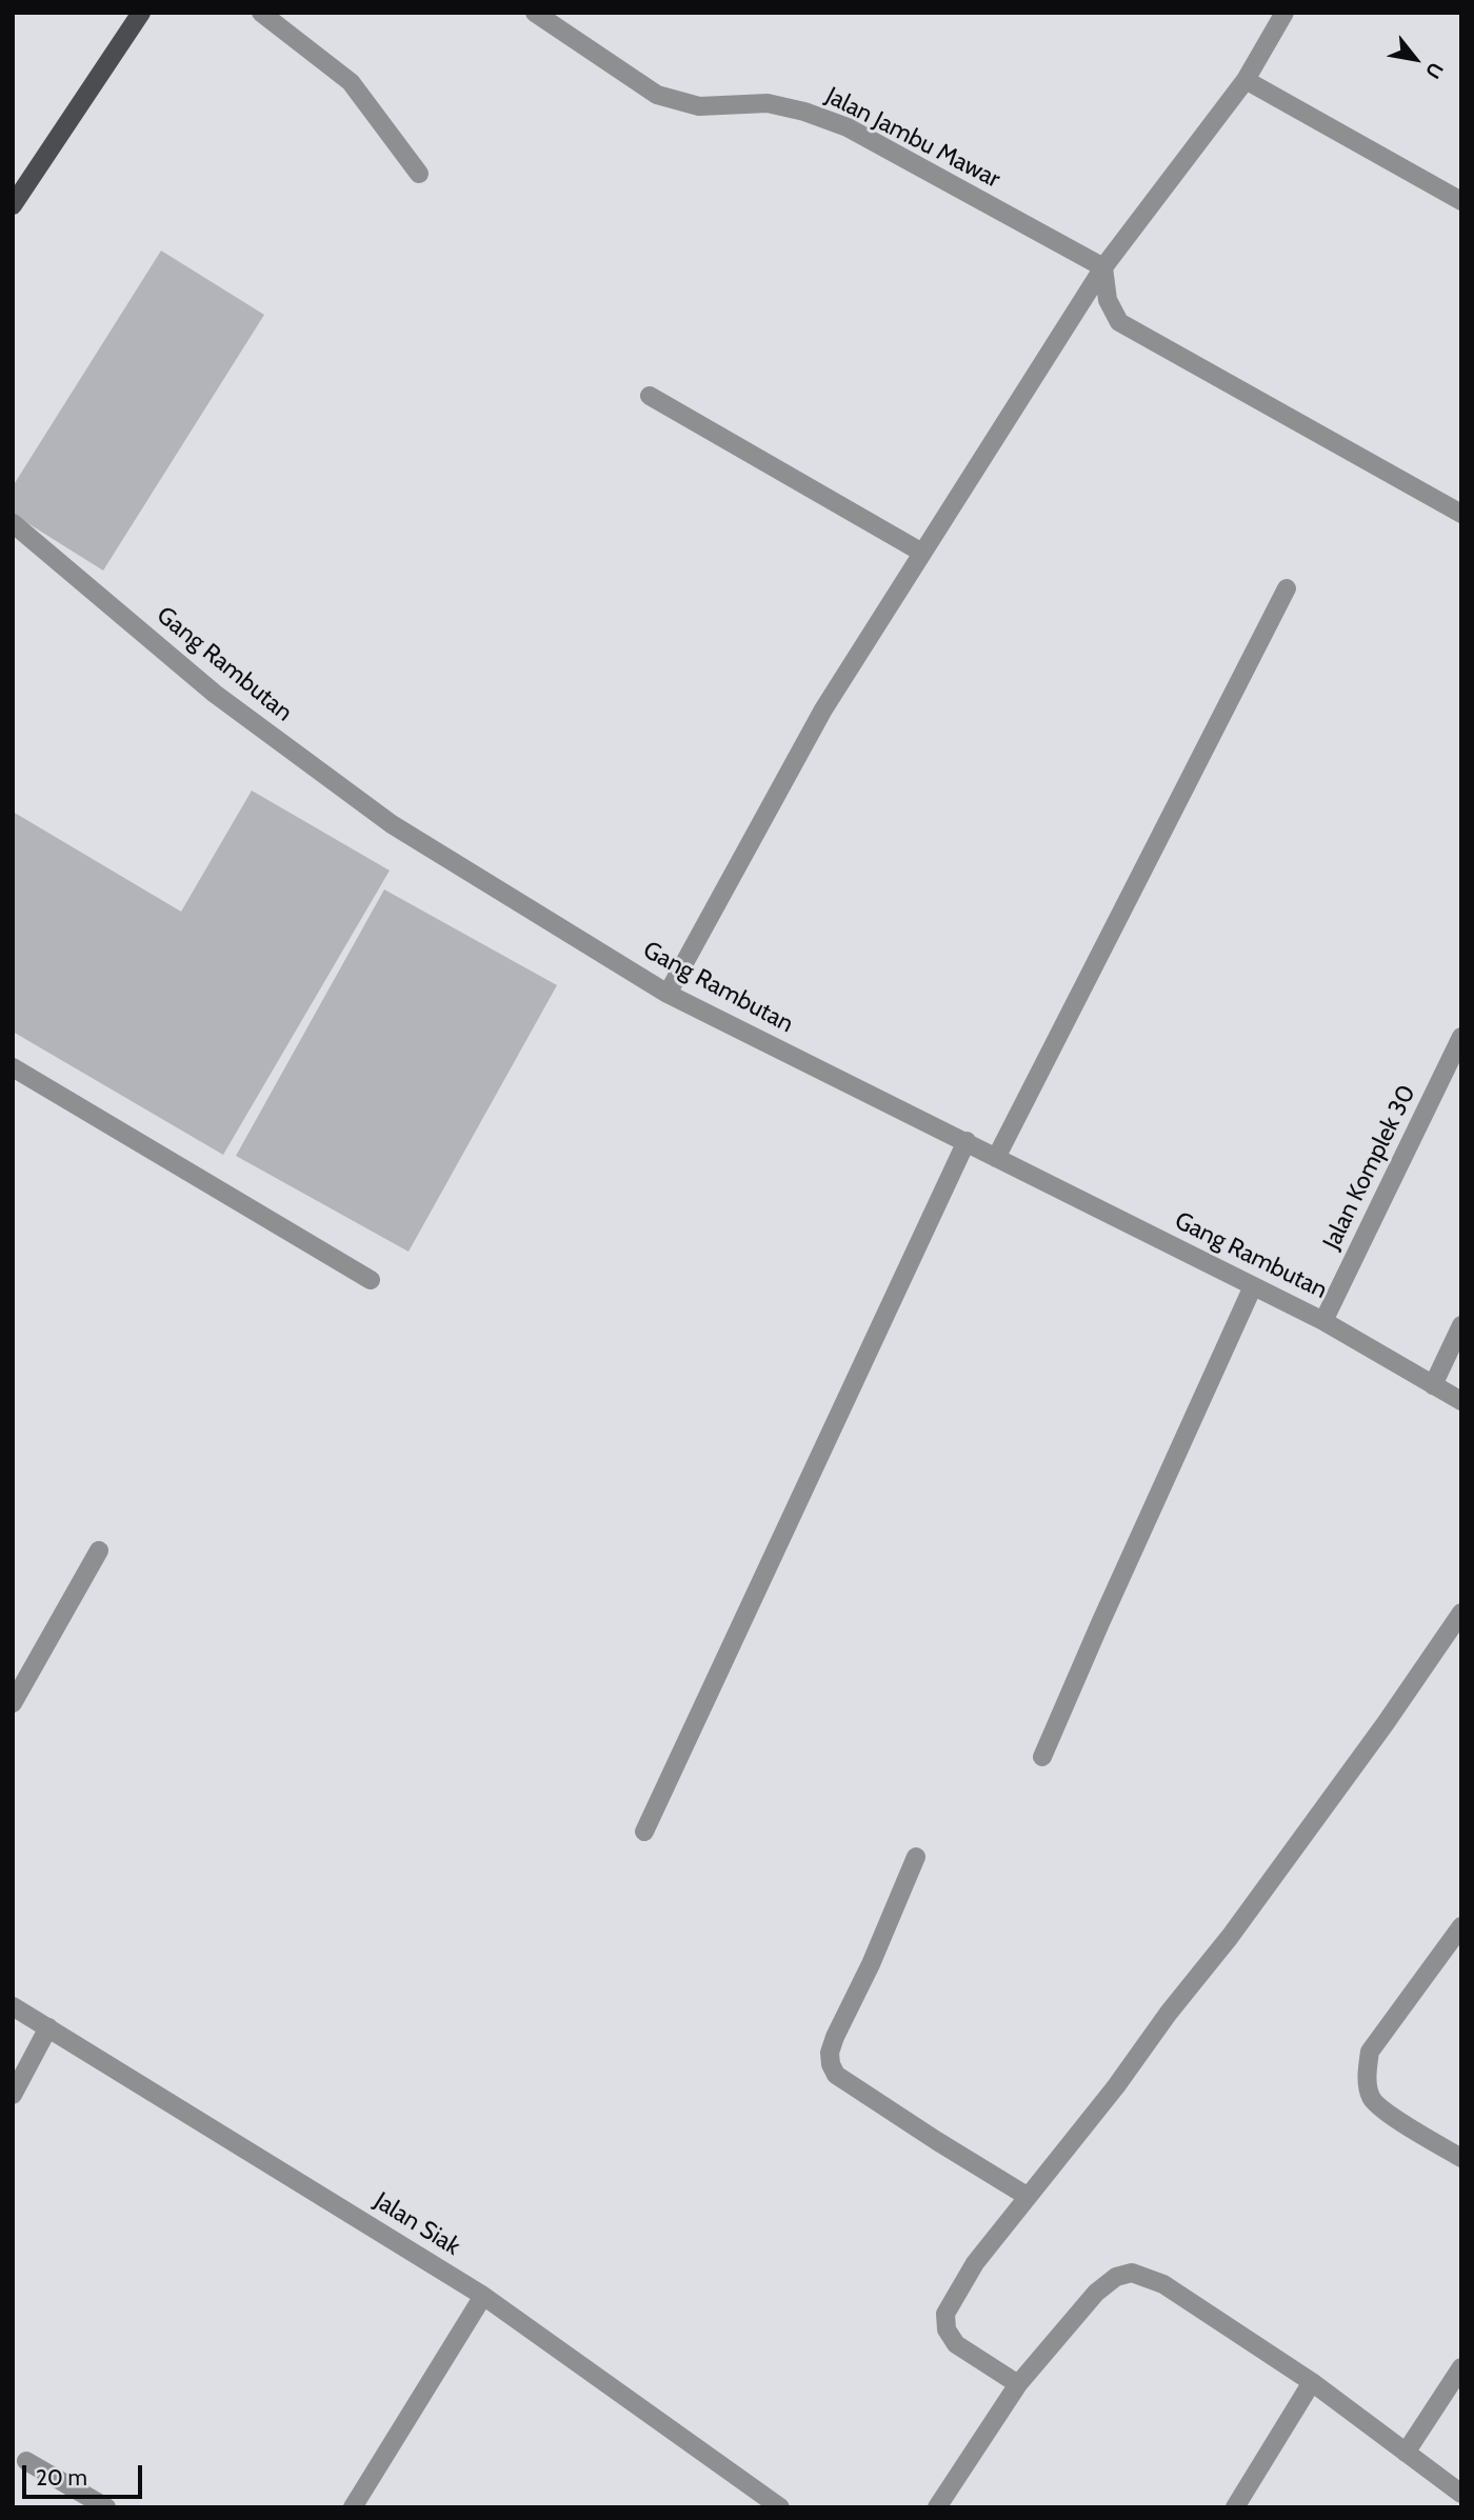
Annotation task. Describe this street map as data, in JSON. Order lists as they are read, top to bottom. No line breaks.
{"streets":{"street":["Jalan Jambu Mawar","Gang Rambutan","Jalan Komplek 30","Jalan Siak"]},"crossings":[["Gang Rambutan","Jalan Komplek 30"]],"scale_bar":"20 m","north":"bottom right"}
